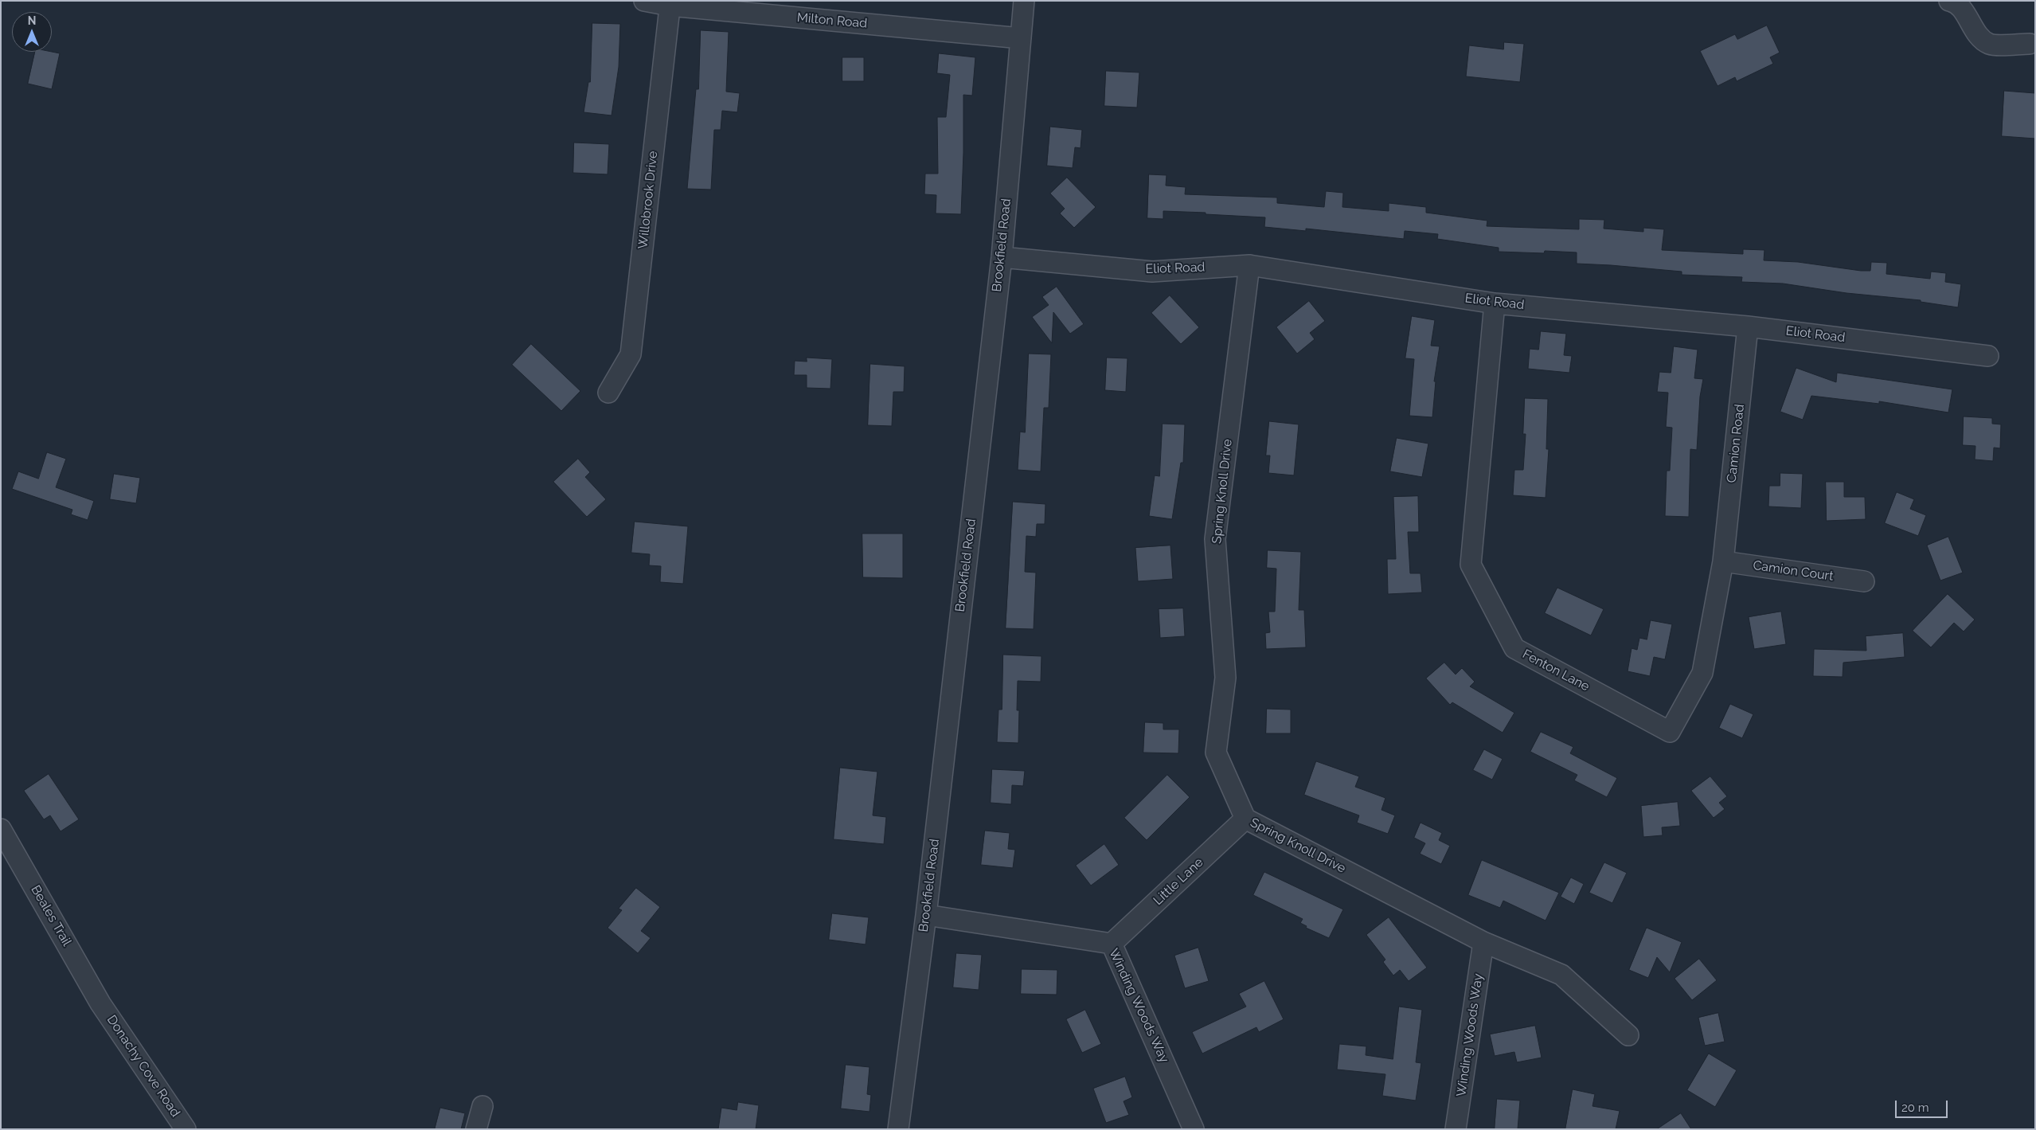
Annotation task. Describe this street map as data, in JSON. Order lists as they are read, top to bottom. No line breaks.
{"streets":{"street":["Milton Road","Willobrook Drive","Brookfield Road","Eliot Road","Camion Road","Spring Knoll Drive","Camion Court","Fenton Lane","Little Lane","Beales Trail","Winding Woods Way","Donachy Cove Road"]},"crossings":[["Milton Road","Willobrook Drive"],["Milton Road","Brookfield Road"],["Brookfield Road","Eliot Road"],["Brookfield Road","Winding Woods Way"],["Eliot Road","Camion Road"],["Eliot Road","Spring Knoll Drive"],["Eliot Road","Fenton Lane"],["Camion Road","Camion Court"],["Camion Road","Fenton Lane"],["Spring Knoll Drive","Little Lane"],["Spring Knoll Drive","Winding Woods Way"],["Camion Court","Fenton Lane"],["Little Lane","Winding Woods Way"],["Beales Trail","Donachy Cove Road"]],"scale_bar":"20 m","north":"top"}
